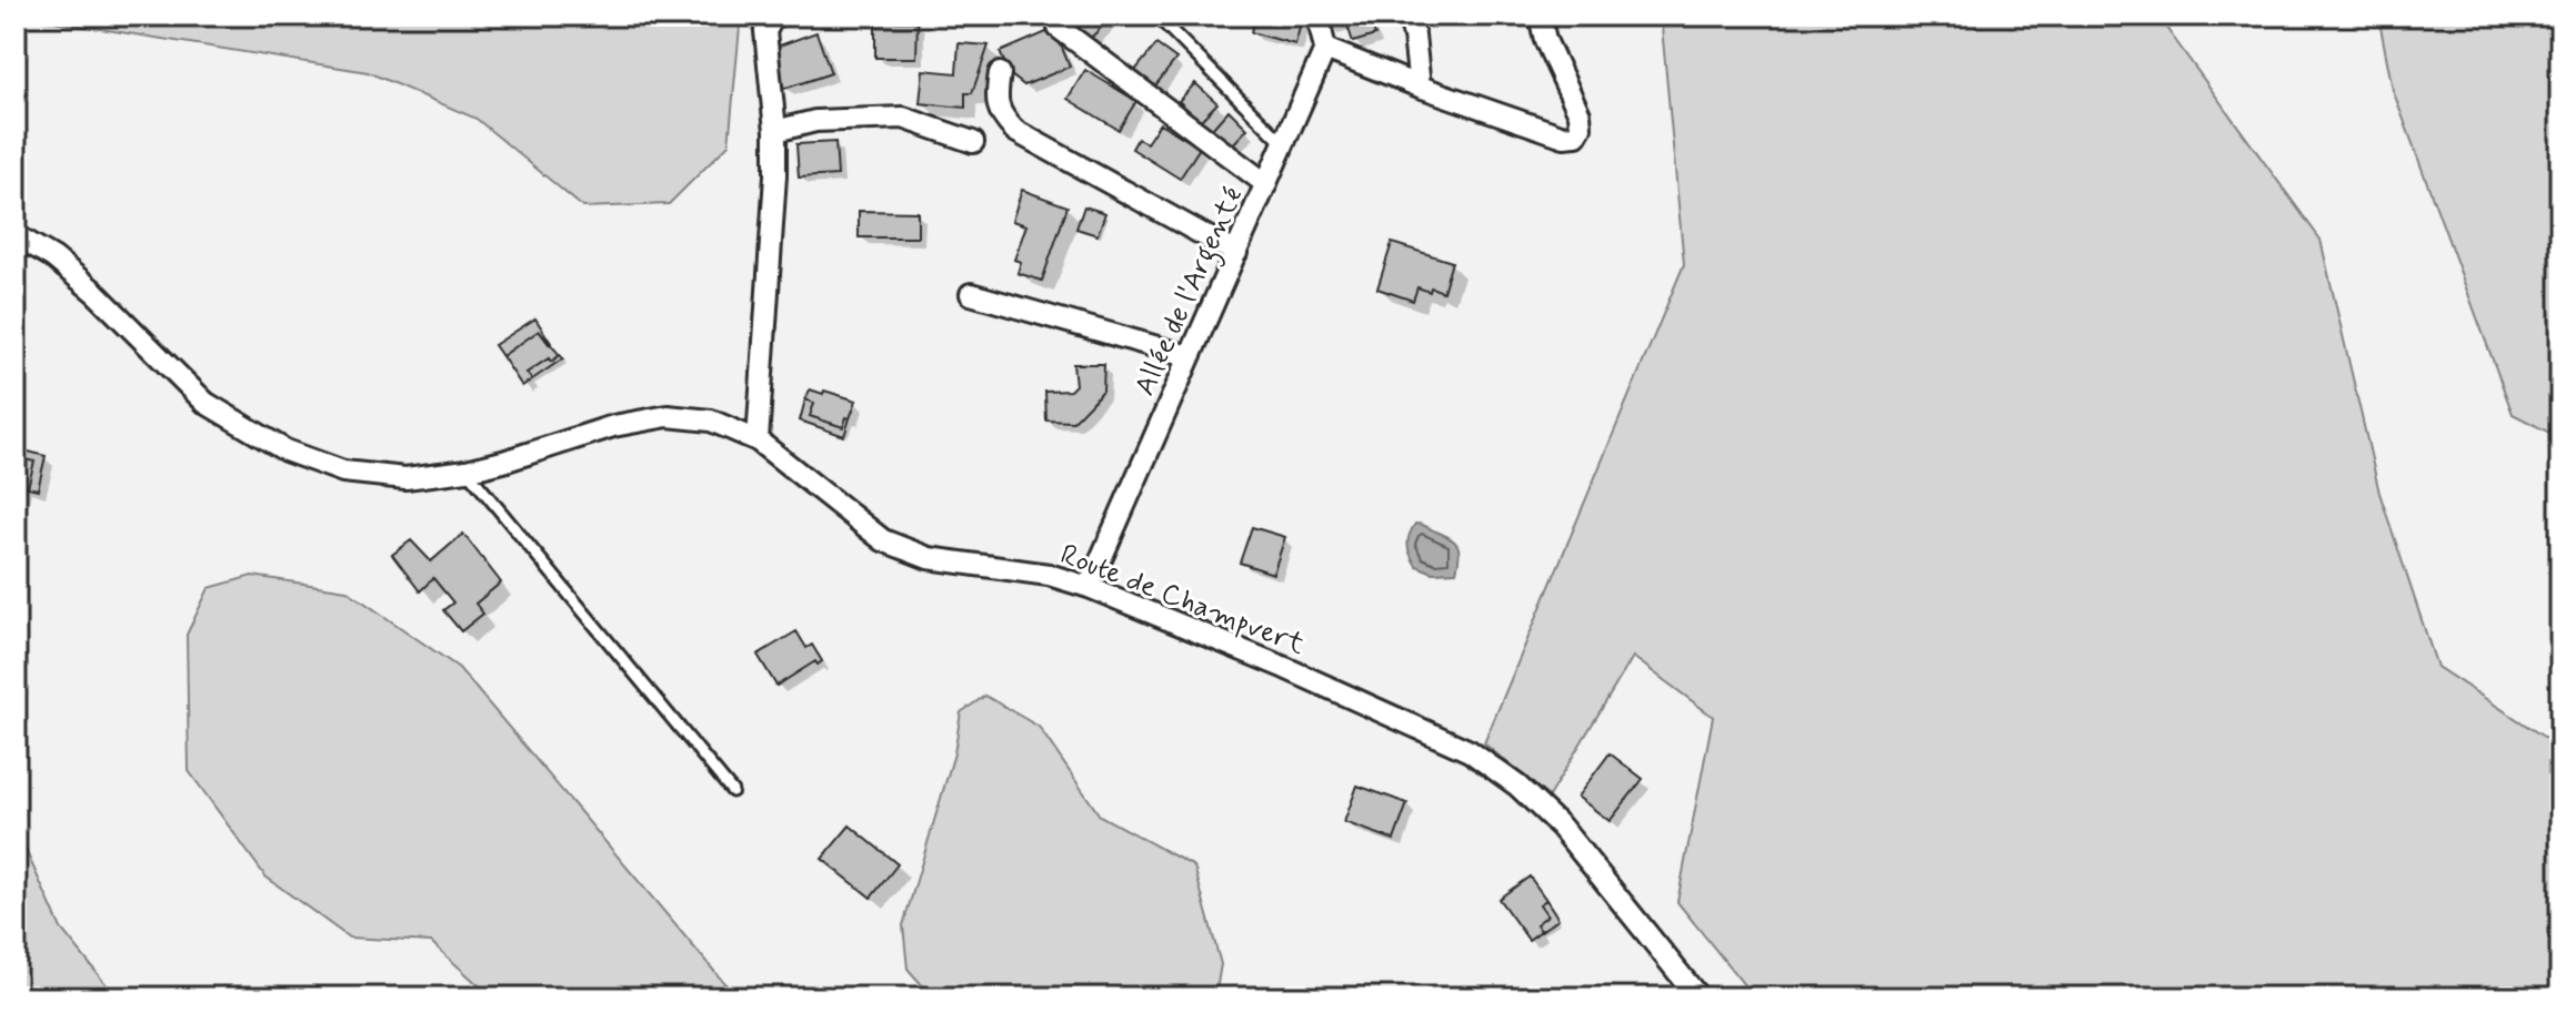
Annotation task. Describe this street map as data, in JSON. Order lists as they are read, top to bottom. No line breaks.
{"streets":{"street":["Allée de l'Argenté","Route de Champvert"]},"crossings":[["Allée de l'Argenté","Route de Champvert"]]}
